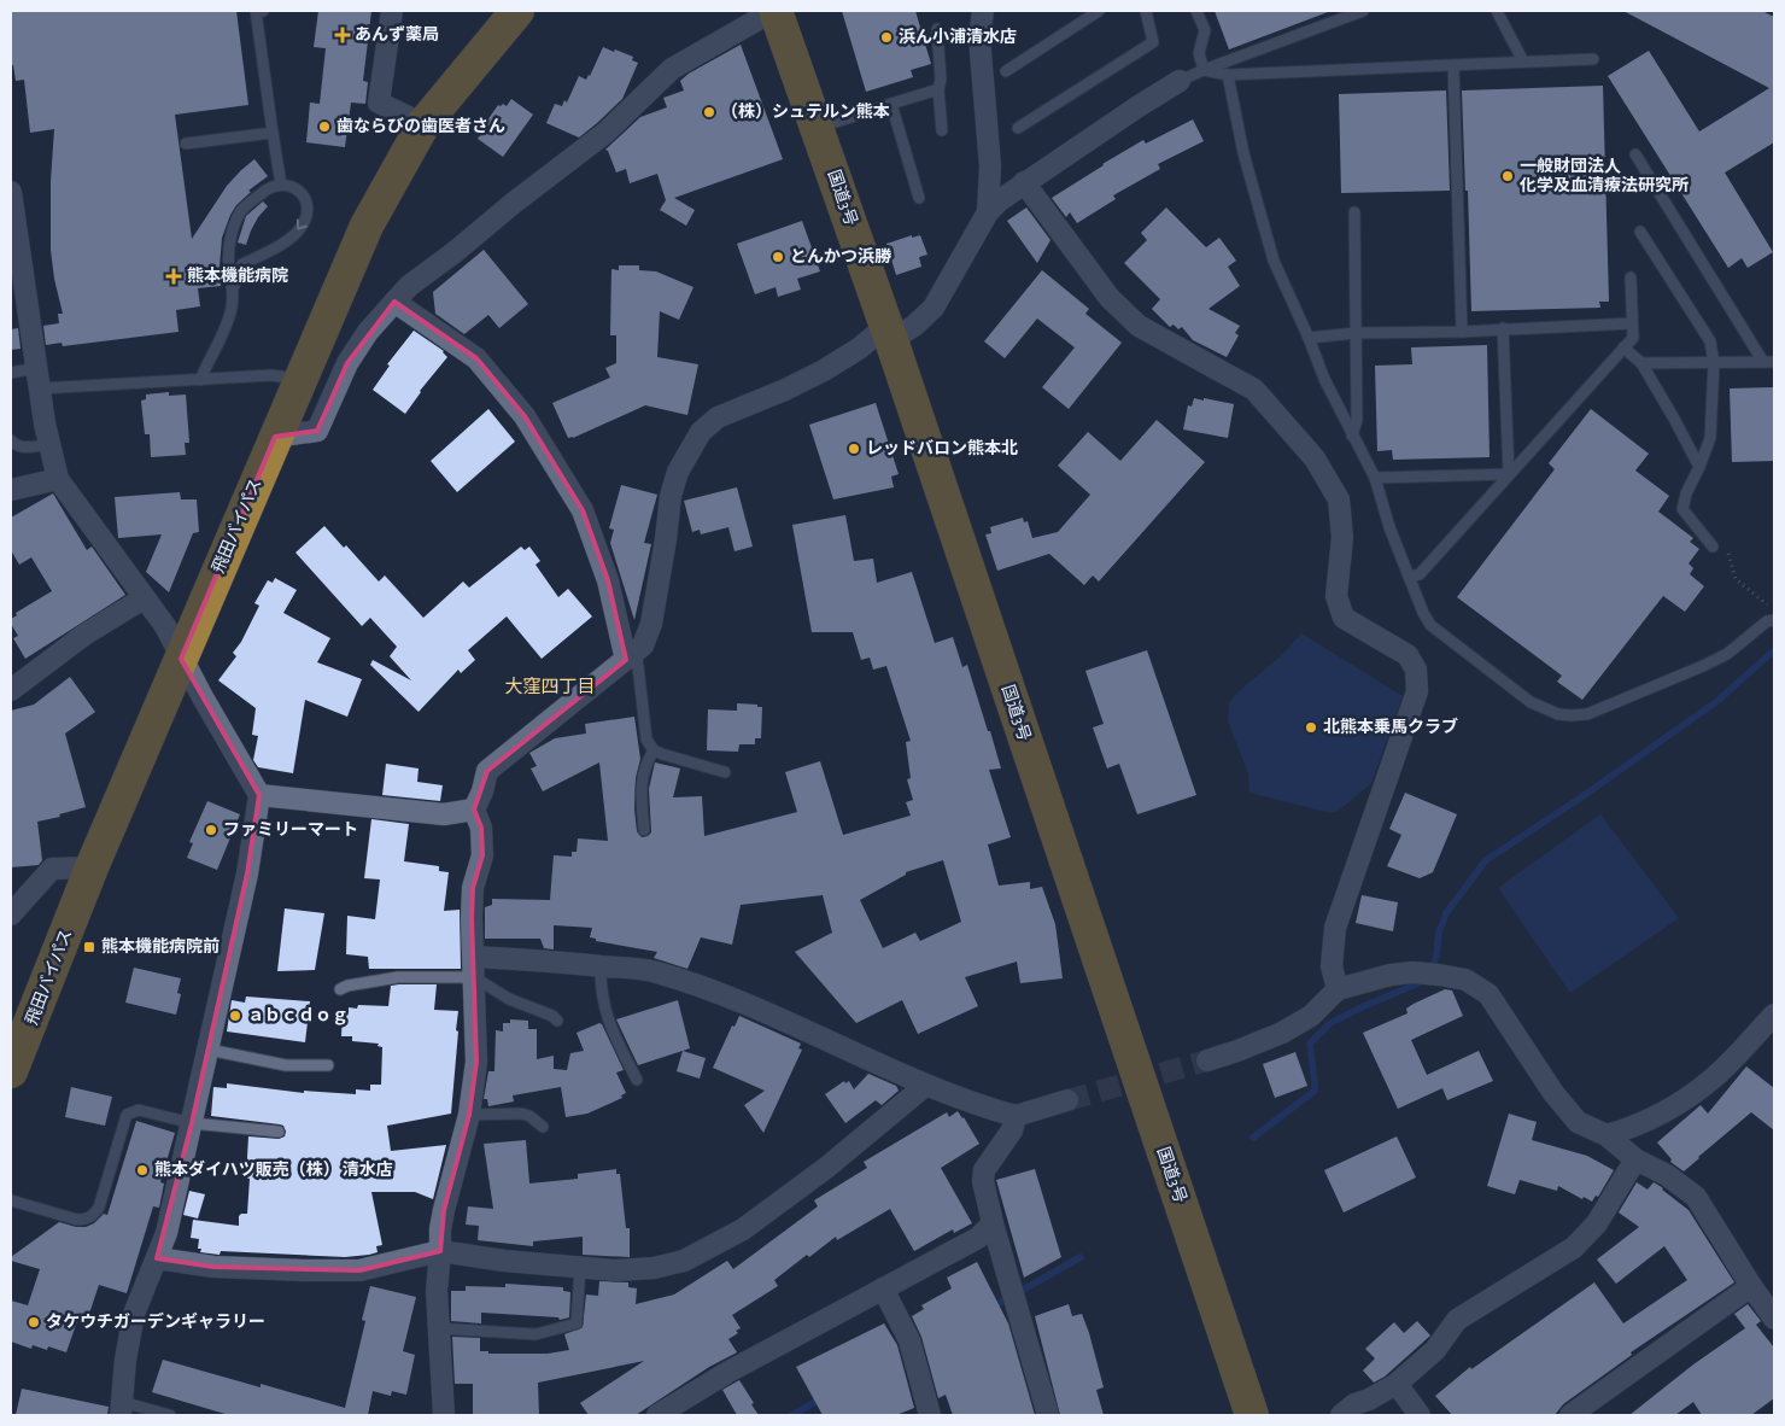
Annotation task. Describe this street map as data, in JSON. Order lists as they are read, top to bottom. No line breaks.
{"streets":{"highway":["国道3号","飛田バイパス"]},"districts":["大窪四丁目"],"places":{"health":["あんず薬局","熊本機能病院"],"other":["浜ん小浦清水店","（株）シュテルン熊本","歯ならびの歯医者さん","一般財団法人 化学及血清療法研究所","とんかつ浜勝","レッドバロン熊本北","北熊本乗馬クラブ","ファミリーマート","ａｂｃｄｏｇ","熊本ダイハツ販売（株） 清水店","タケウチガーデンギャラリー"],"transit":["熊本機能病院前"]}}
